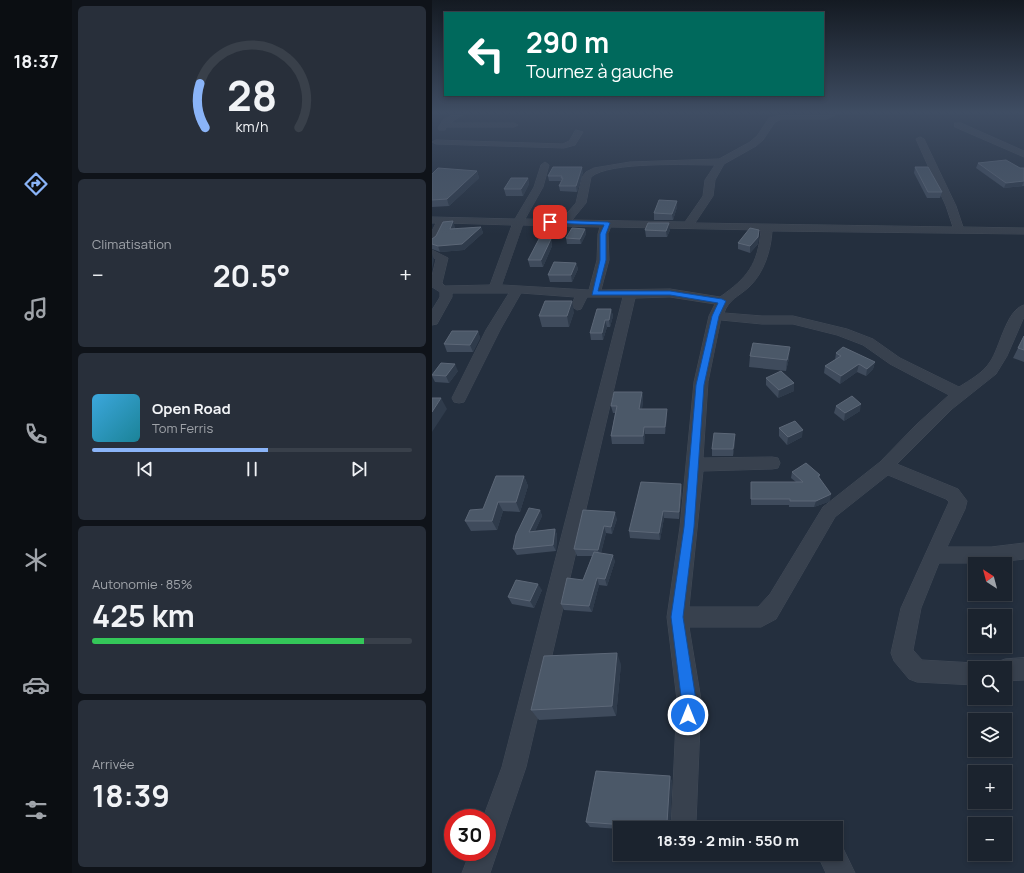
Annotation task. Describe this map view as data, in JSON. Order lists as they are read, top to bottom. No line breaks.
{"north":"top left","page":{"tabs":"18:37","turn":["290 m","Tournez à gauche"],"tile":["Climatisation",["Autonomie · 85%","425 km"],["Arrivée","18:39"]],"heat":["−","20.5°","+"],"song":["Open Road","Tom Ferris"],"map_buttons":["+","−"],"limit":"30","trip":"18:39 · 2 min · 550 m","gauge":["28","km/h"]}}
